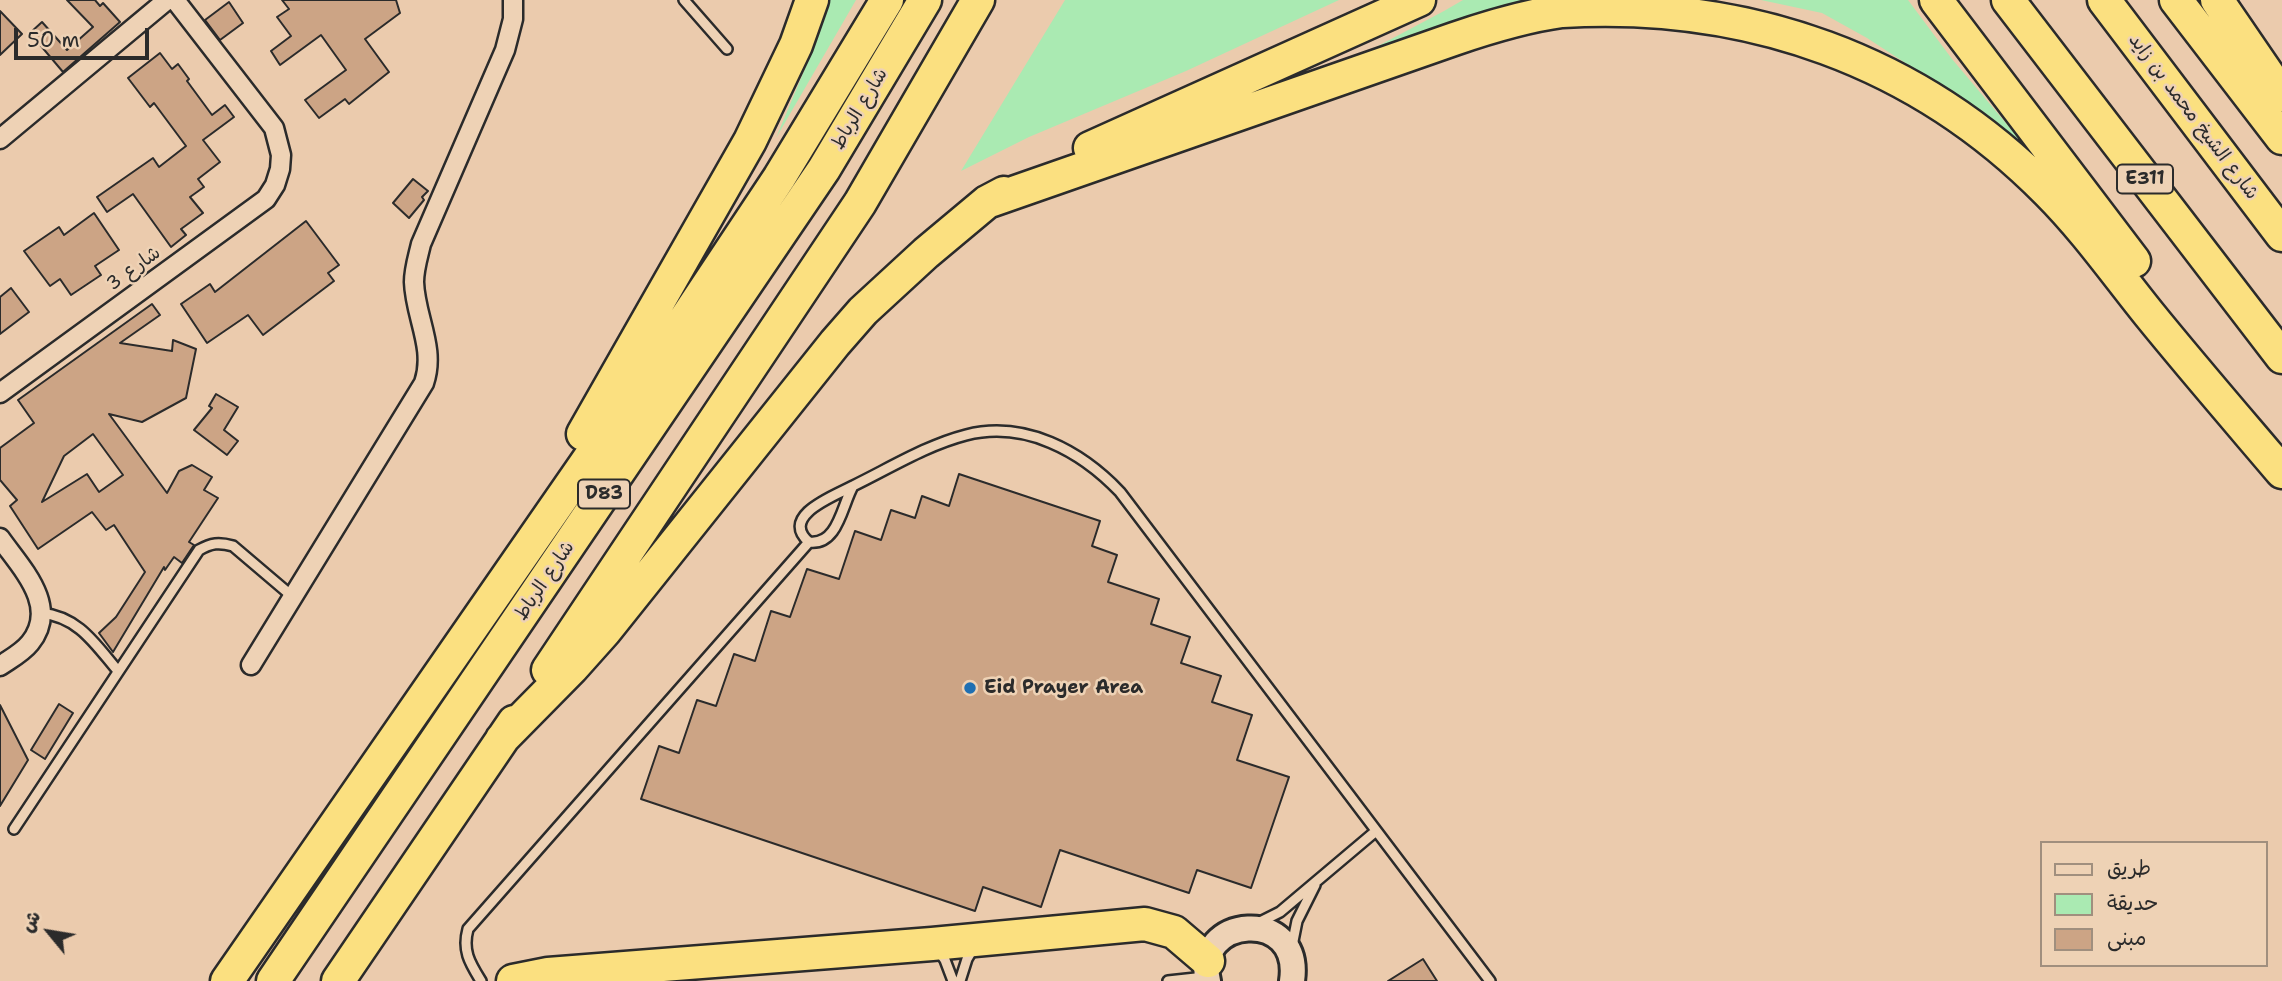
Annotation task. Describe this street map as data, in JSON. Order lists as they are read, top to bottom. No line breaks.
{"streets":{"highway":["شارع الرباط","شارع الشيخ محمد بن زايد","E311","D83"],"street":["شارع 3"]},"places":["Eid Prayer Area"],"legend":["طريق","حديقة","مبنى"],"scale_bar":"50 m","north":"top left"}
